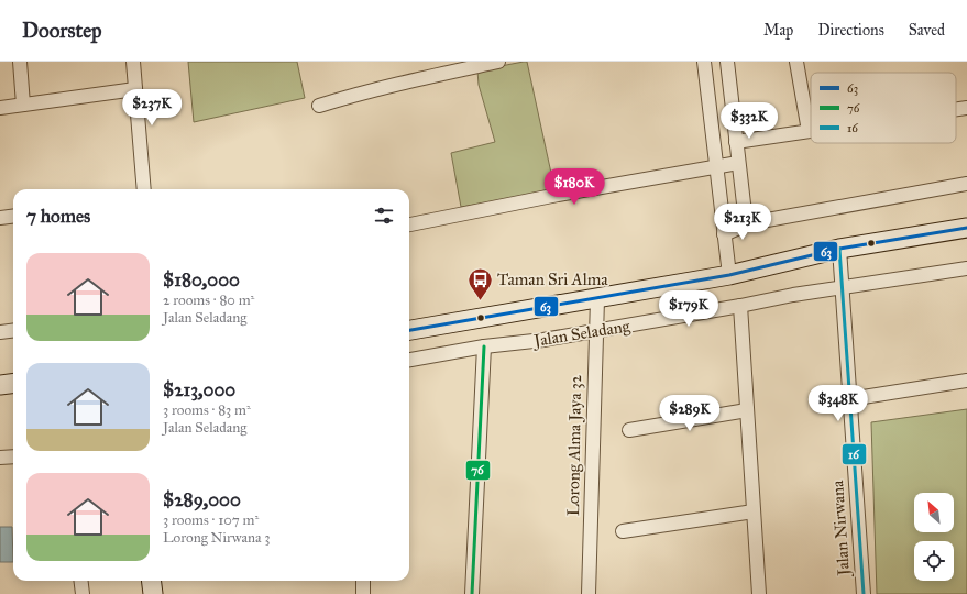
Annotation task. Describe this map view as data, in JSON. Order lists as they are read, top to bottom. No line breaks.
{"streets":{"street":["Jalan Seladang","Lorong Alma Jaya 32","Jalan Nirwana"]},"crossings":[["Jalan Seladang","Lorong Alma Jaya 32"],["Jalan Seladang","Jalan Nirwana"]],"places":{"bus stop":["Taman Sri Alma"]},"lines":["transit line 63","transit line 16","transit line 76"],"legend":["63","76","16"],"north":"top left","page":{"header":"Doorstep","nav":["Map","Directions","Saved"],"price":["$237K","$332K","$180K","$213K","$179K","$348K","$289K"],"heading":"7 homes","list":[{"name":"$180,000","note":"2 rooms · 80 m² · Jalan Seladang"},{"name":"$213,000","note":"3 rooms · 83 m² · Jalan Seladang"},{"name":"$289,000","note":"3 rooms · 107 m² · Lorong Nirwana 3"}]}}
